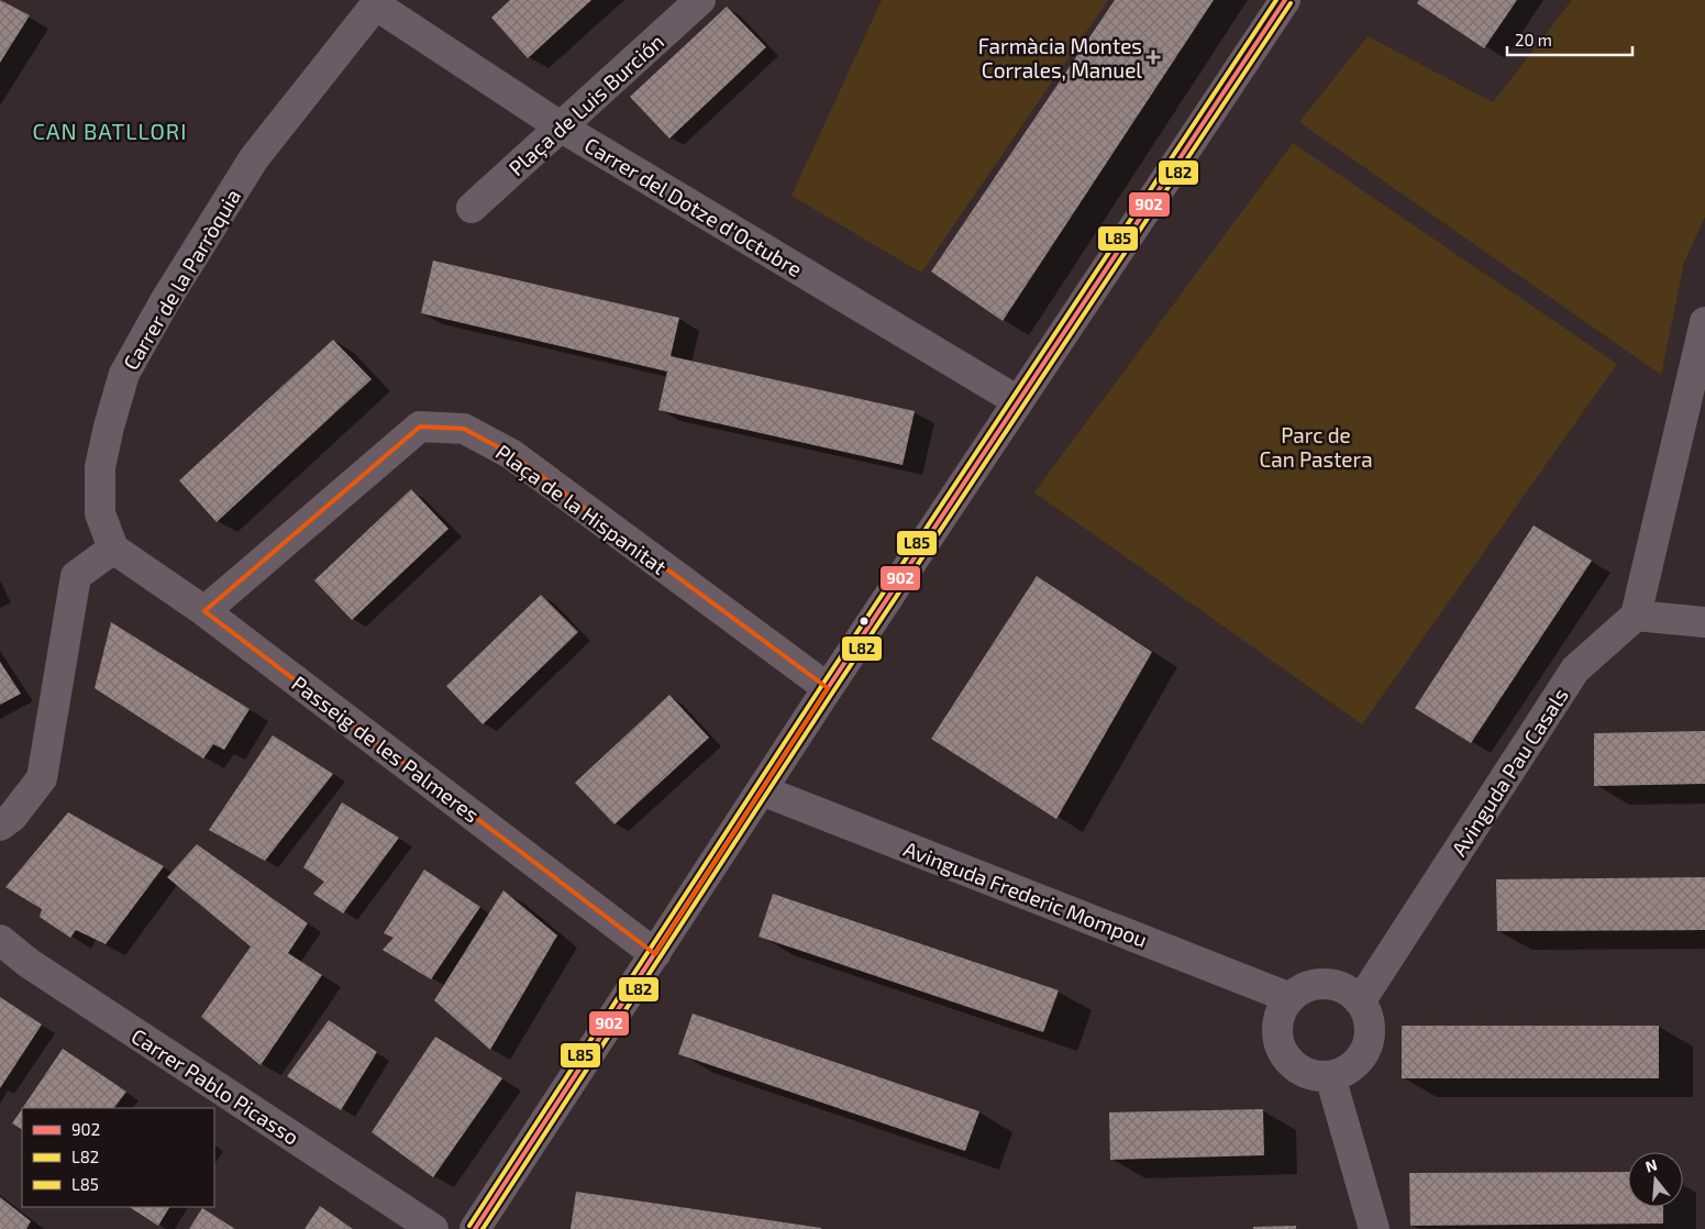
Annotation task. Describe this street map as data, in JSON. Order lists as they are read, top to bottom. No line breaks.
{"streets":{"street":["Plaça de Luis Burción","Carrer del Dotze d'Octubre","Carrer de la Parròquia","Plaça de la Hispanitat","Passeig de les Palmeres","Avinguda Pau Casals","Avinguda Frederic Mompou","Carrer Pablo Picasso"]},"crossings":[["Plaça de Luis Burción","Carrer del Dotze d'Octubre"],["Carrer del Dotze d'Octubre","Carrer de la Parròquia"],["Carrer de la Parròquia","Passeig de les Palmeres"],["Plaça de la Hispanitat","Passeig de les Palmeres"],["Avinguda Pau Casals","Avinguda Frederic Mompou"]],"districts":["CAN BATLLORI"],"parks":["Parc de Can Pastera"],"places":{"health":["Farmàcia Montes Corrales, Manuel"]},"lines":["transit line 902","transit line L85","transit line L82"],"legend":["902","L82","L85"],"scale_bar":"20 m","north":"top"}
